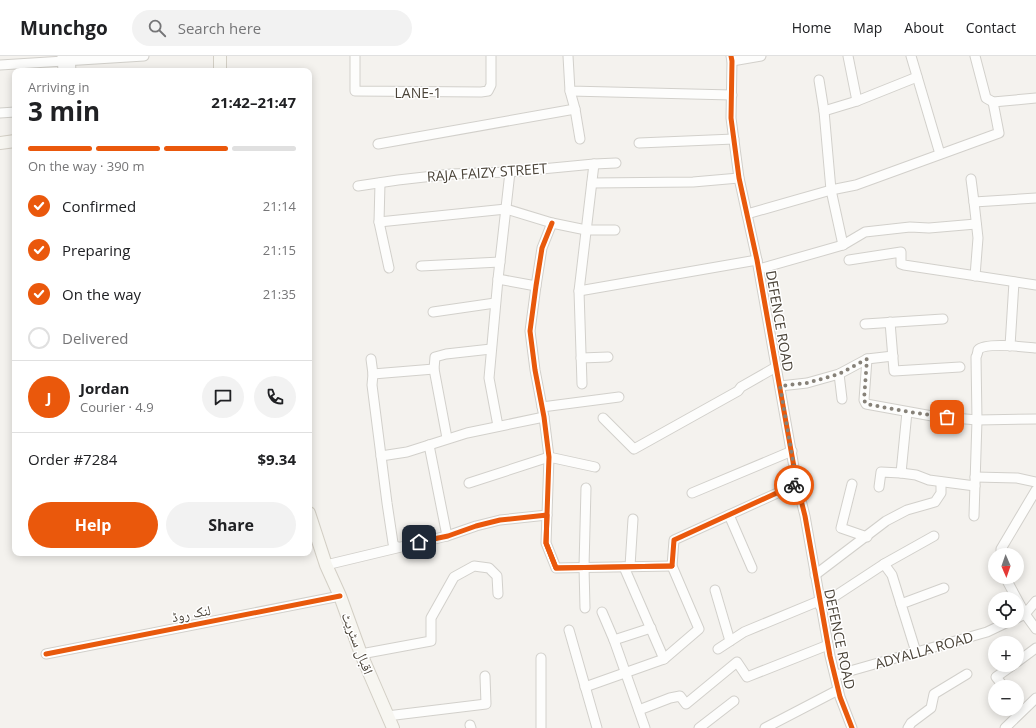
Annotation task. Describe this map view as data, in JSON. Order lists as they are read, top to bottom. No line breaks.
{"streets":{"street":["LANE-1","RAJA FAIZY STREET","DEFENCE ROAD","لنک روڈ","اقبال سٹریٹ","ADYALLA ROAD"]},"crossings":[["DEFENCE ROAD","ADYALLA ROAD"],["لنک روڈ","اقبال سٹریٹ"]],"north":"bottom","page":{"header":"Munchgo","search":"Search here","nav":["Home","Map","About","Contact"],"heading":["3 min","Arriving in","21:42–21:47"],"panel":["Jordan","Courier · 4.9","Order #7284","$9.34"],"bar":"On the way · 390 m","list":[["Confirmed","21:14"],["Preparing","21:15"],["On the way","21:35"],"Delivered"],"round":"J","buttons":["Help","Share"],"map_buttons":["+","−"]}}
